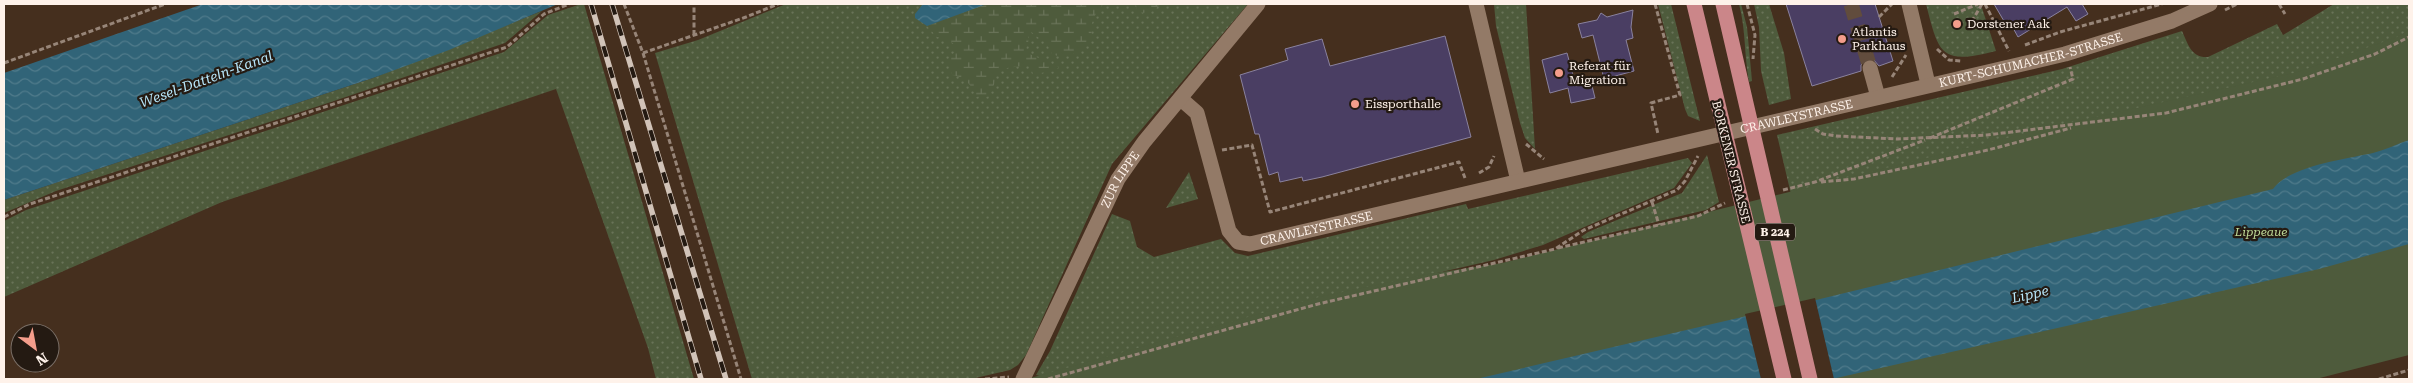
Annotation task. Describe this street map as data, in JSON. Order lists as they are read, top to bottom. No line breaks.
{"streets":{"main road":["BORKENER STRASSE","B 224"],"street":["KURT-SCHUMACHER-STRASSE","CRAWLEYSTRASSE","ZUR LIPPE"]},"crossings":[["KURT-SCHUMACHER-STRASSE","CRAWLEYSTRASSE"],["CRAWLEYSTRASSE","ZUR LIPPE"]],"water":["Wesel-Datteln-Kanal","Lippe"],"parks":["Lippeaue"],"places":["Dorstener Aak","Atlantis Parkhaus","Referat für Migration","Eissporthalle"],"north":"bottom right"}
